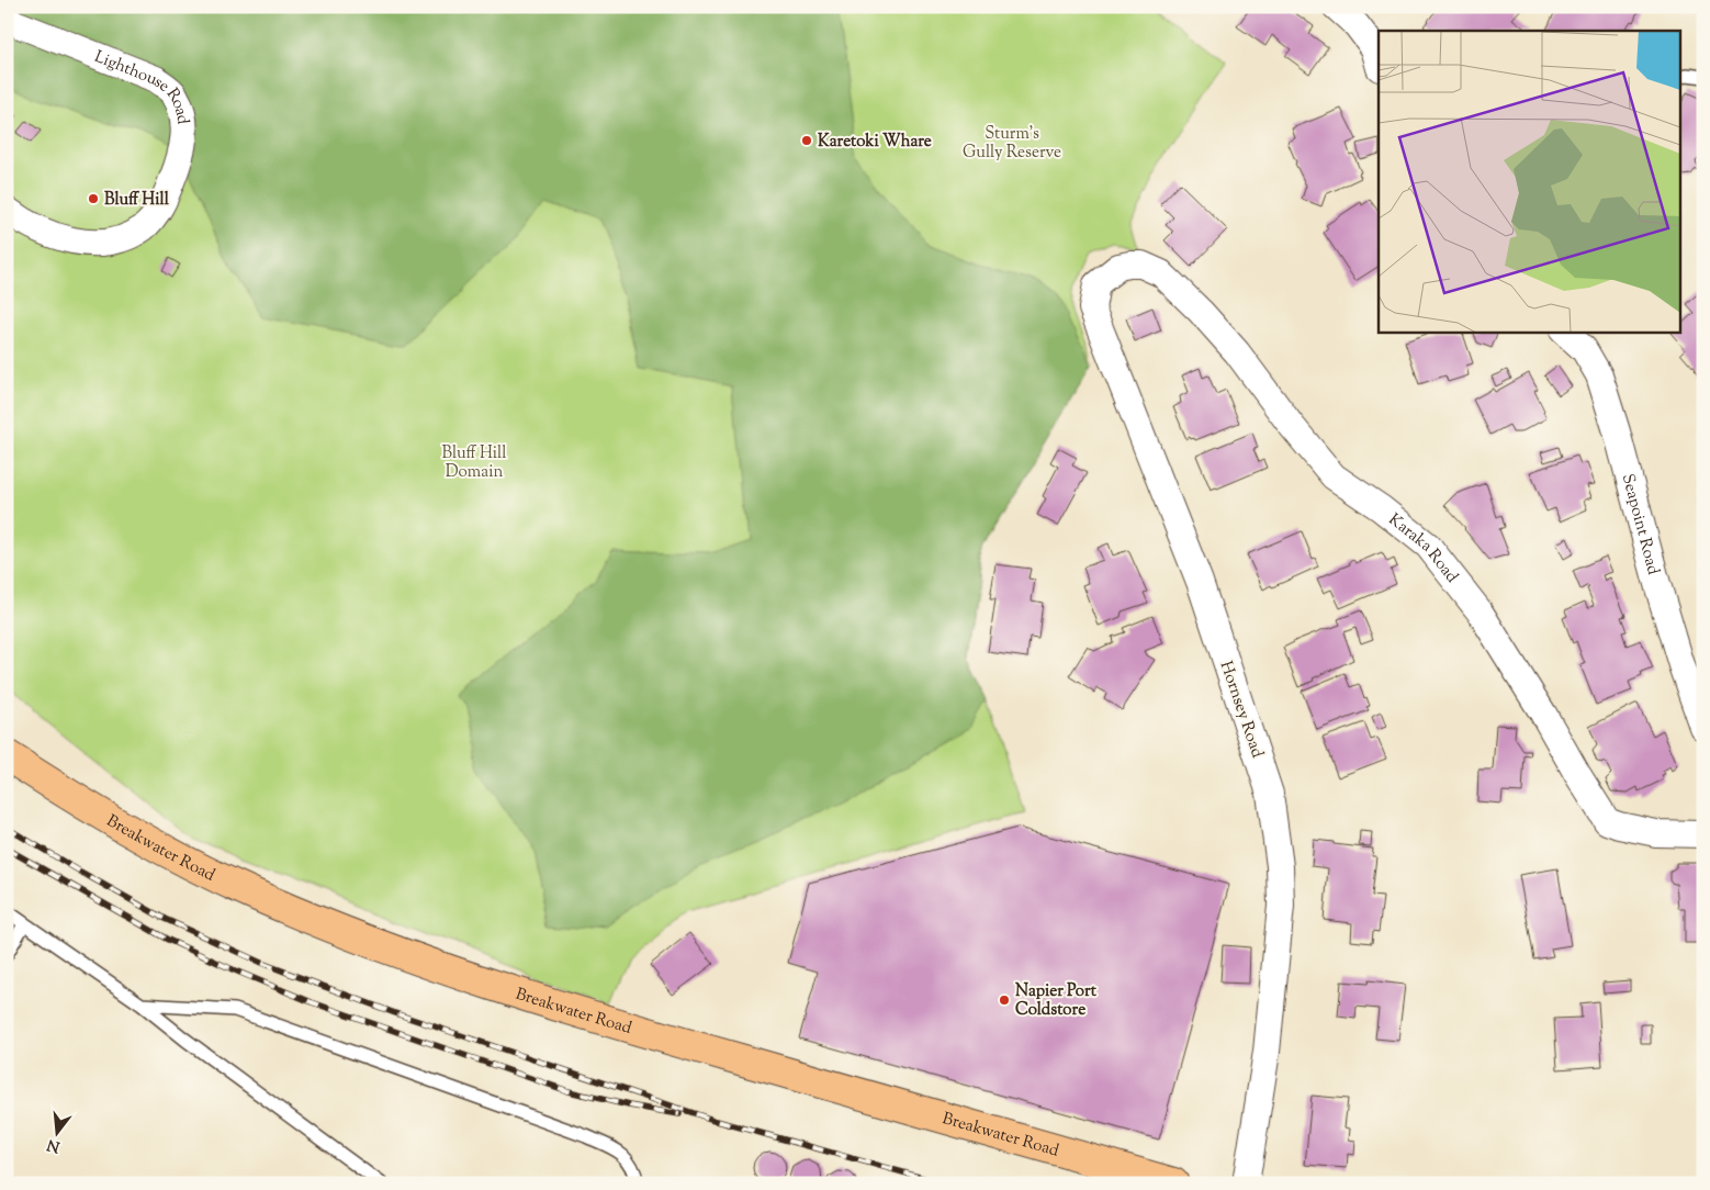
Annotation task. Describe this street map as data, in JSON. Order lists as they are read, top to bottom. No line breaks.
{"streets":{"highway":["Breakwater Road"],"street":["Lighthouse Road","Seapoint Road","Karaka Road","Hornsey Road"]},"crossings":[["Karaka Road","Hornsey Road"]],"parks":["Sturm's Gully Reserve","Bluff Hill Domain"],"places":["Karetoki Whare","Bluff Hill","Napier Port Coldstore"],"north":"bottom"}
